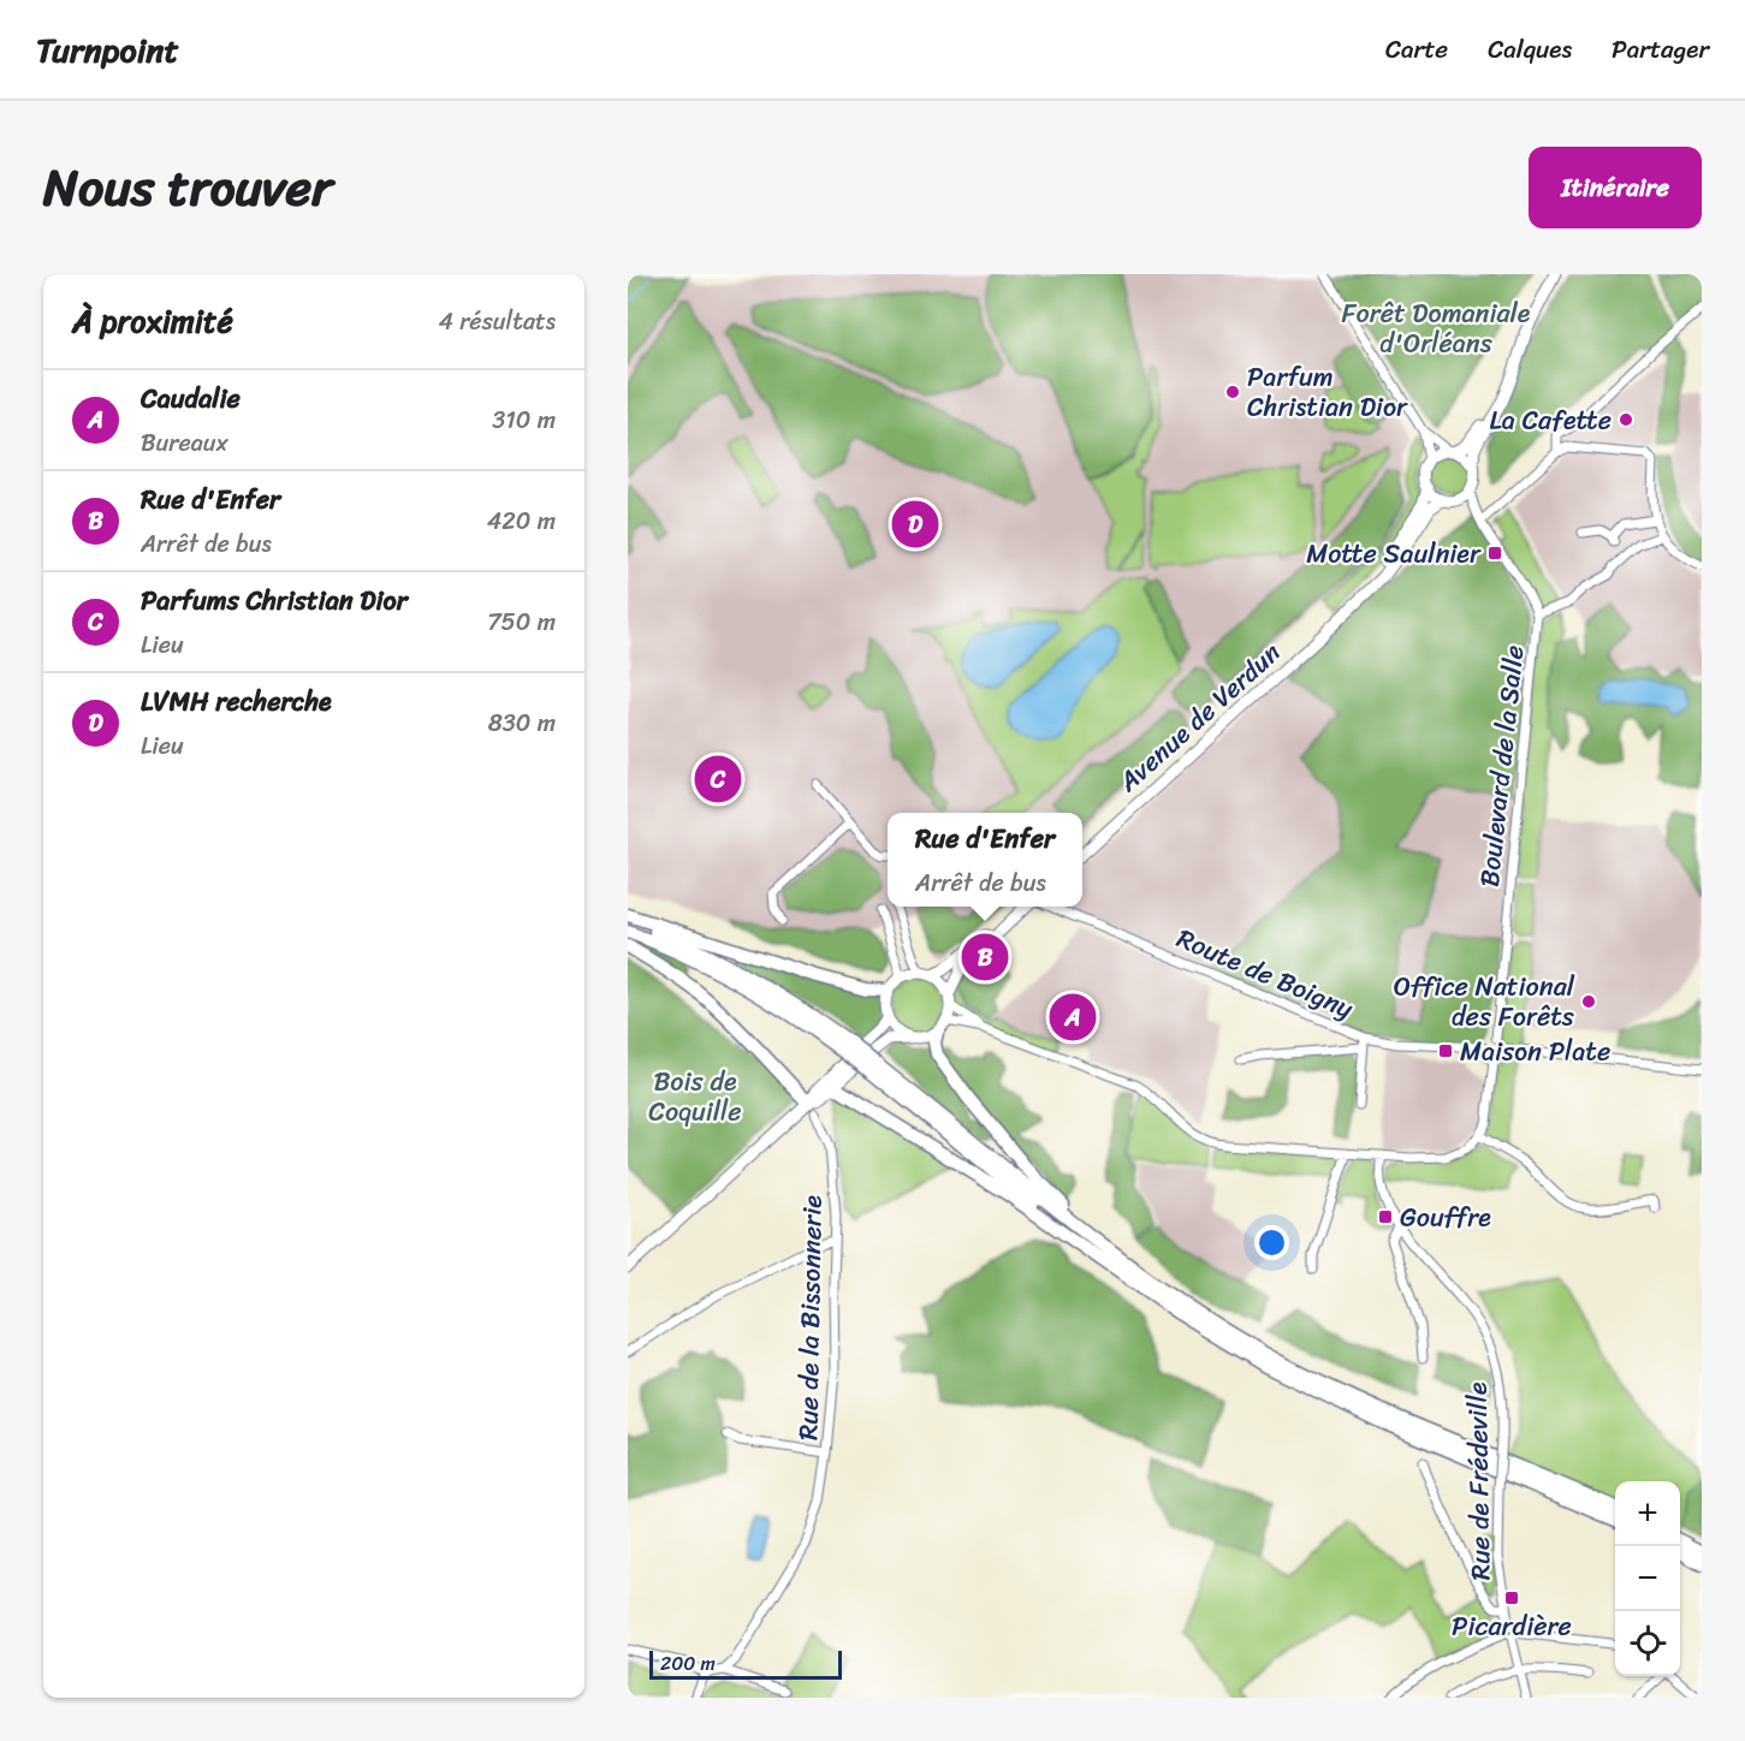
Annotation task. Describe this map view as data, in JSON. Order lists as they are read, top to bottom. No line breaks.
{"streets":{"main road":["Avenue de Verdun"],"street":["Boulevard de la Salle","Route de Boigny","Rue de la Bissonnerie","Rue de Frédeville"]},"crossings":[["Avenue de Verdun","Boulevard de la Salle"],["Boulevard de la Salle","Route de Boigny"]],"parks":["Forêt Domaniale d'Orléans","Bois de Coquille"],"places":{"other":["Parfum Christian Dior","La Cafette","Office National des Forêts"],"transit":["Motte Saulnier","Maison Plate","Gouffre","Picardière"]},"scale_bar":"200 m","page":{"header":"Turnpoint","nav":["Carte","Calques","Partager"],"title":"Nous trouver","buttons":"Itinéraire","heading":["À proximité","4 résultats"],"list":[{"mark":"A","name":"Caudalie","note":"Bureaux","value":"310 m"},{"mark":"B","name":"Rue d'Enfer","note":"Arrêt de bus","value":"420 m"},{"mark":"C","name":"Parfums Christian Dior","note":"Lieu","value":"750 m"},{"mark":"D","name":"LVMH recherche","note":"Lieu","value":"830 m"}],"pins":["D","C","B","A"],"popup":["Rue d'Enfer","Arrêt de bus"],"map_buttons":["+","−"],"scale":"200 m"}}
